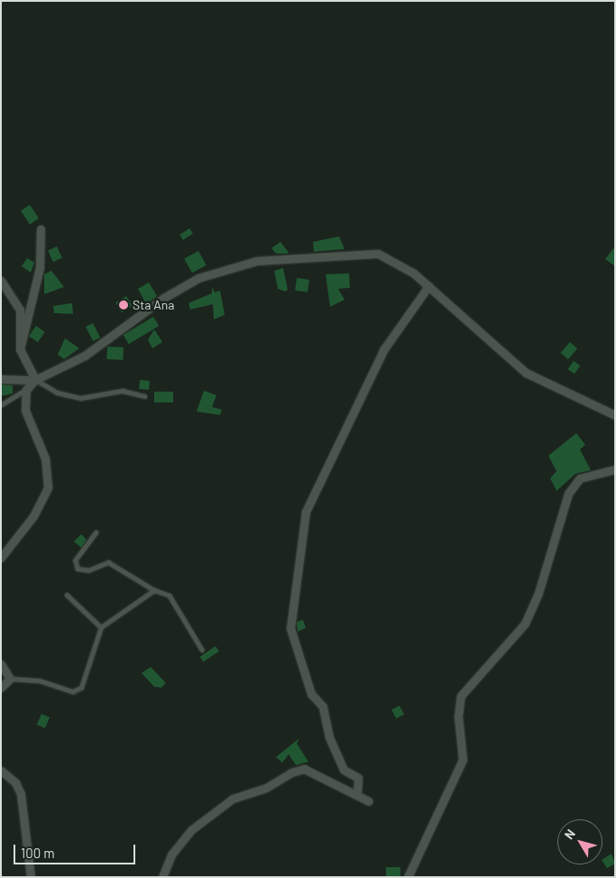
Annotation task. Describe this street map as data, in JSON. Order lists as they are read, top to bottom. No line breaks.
{"places":["Sta Ana"],"scale_bar":"100 m","north":"top left"}
